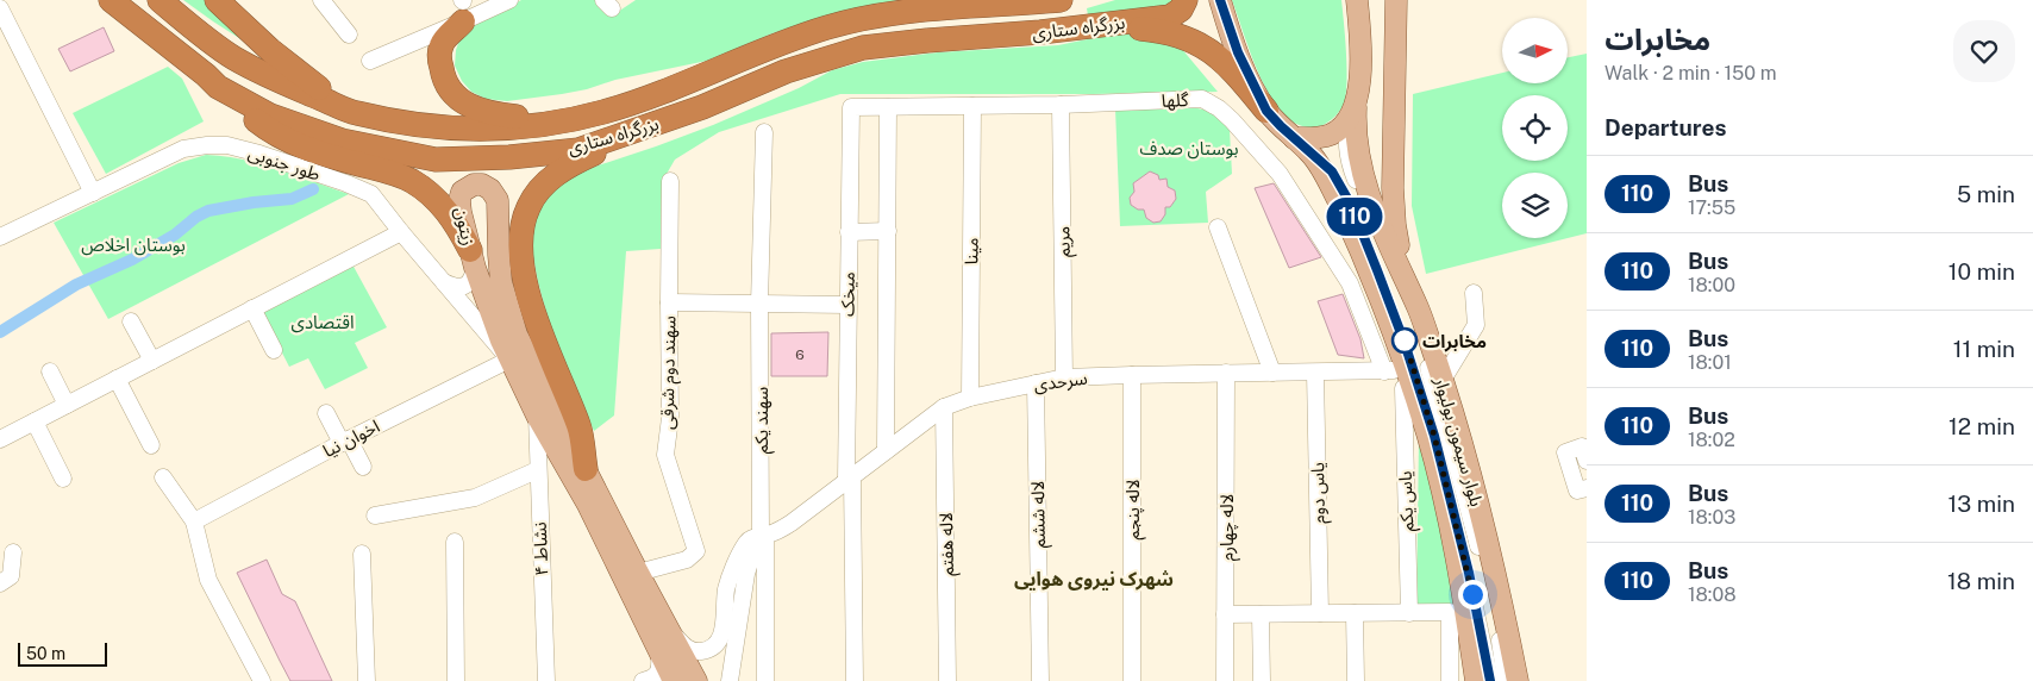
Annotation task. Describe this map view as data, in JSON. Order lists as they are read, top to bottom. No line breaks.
{"streets":{"highway":["بزرگراه ستاری"],"main road":["زیتون","بلوار سیمون بولیوار"],"street":["گلها","طور جنوبی","مریم","مینا","میخک","سهند دوم شرقی","سرحدی","سهند يكم","اخوان نیا","یاس دوم","یاس یکم","لاله پنجم","لاله ششم","لاله چهارم","لاله هفتم","نشاط ۴"]},"crossings":[["گلها","مریم"],["گلها","مینا"],["گلها","میخک"],["گلها","سرحدی"],["طور جنوبی","زیتون"],["طور جنوبی","اخوان نیا"],["زیتون","سهند دوم شرقی"],["زیتون","سرحدی"],["زیتون","اخوان نیا"],["زیتون","نشاط ۴"],["مریم","سرحدی"],["مینا","سرحدی"],["میخک","سرحدی"],["سرحدی","سهند يكم"],["سرحدی","بلوار سیمون بولیوار"],["سرحدی","یاس دوم"],["سرحدی","یاس یکم"],["سرحدی","لاله پنجم"],["سرحدی","لاله ششم"],["سرحدی","لاله چهارم"],["سرحدی","لاله هفتم"],["بلوار سیمون بولیوار","یاس یکم"]],"districts":["شهرک نیروی هوایی"],"parks":["بوستان صدف","بوستان اخلاص","اقتصادی"],"places":["مخابرات"],"lines":["bus line 110"],"house_numbers":["6"],"scale_bar":"50 m","north":"right","page":{"on_map":"110","heading":[["مخابرات","Walk · 2 min · 150 m"],"Departures"],"list":[{"mark":"110","name":"Bus","note":"17:55","value":"5 min"},{"mark":"110","name":"Bus","note":"18:00","value":"10 min"},{"mark":"110","name":"Bus","note":"18:01","value":"11 min"},{"mark":"110","name":"Bus","note":"18:02","value":"12 min"},{"mark":"110","name":"Bus","note":"18:03","value":"13 min"},{"mark":"110","name":"Bus","note":"18:08","value":"18 min"}],"scale":"50 m"}}
